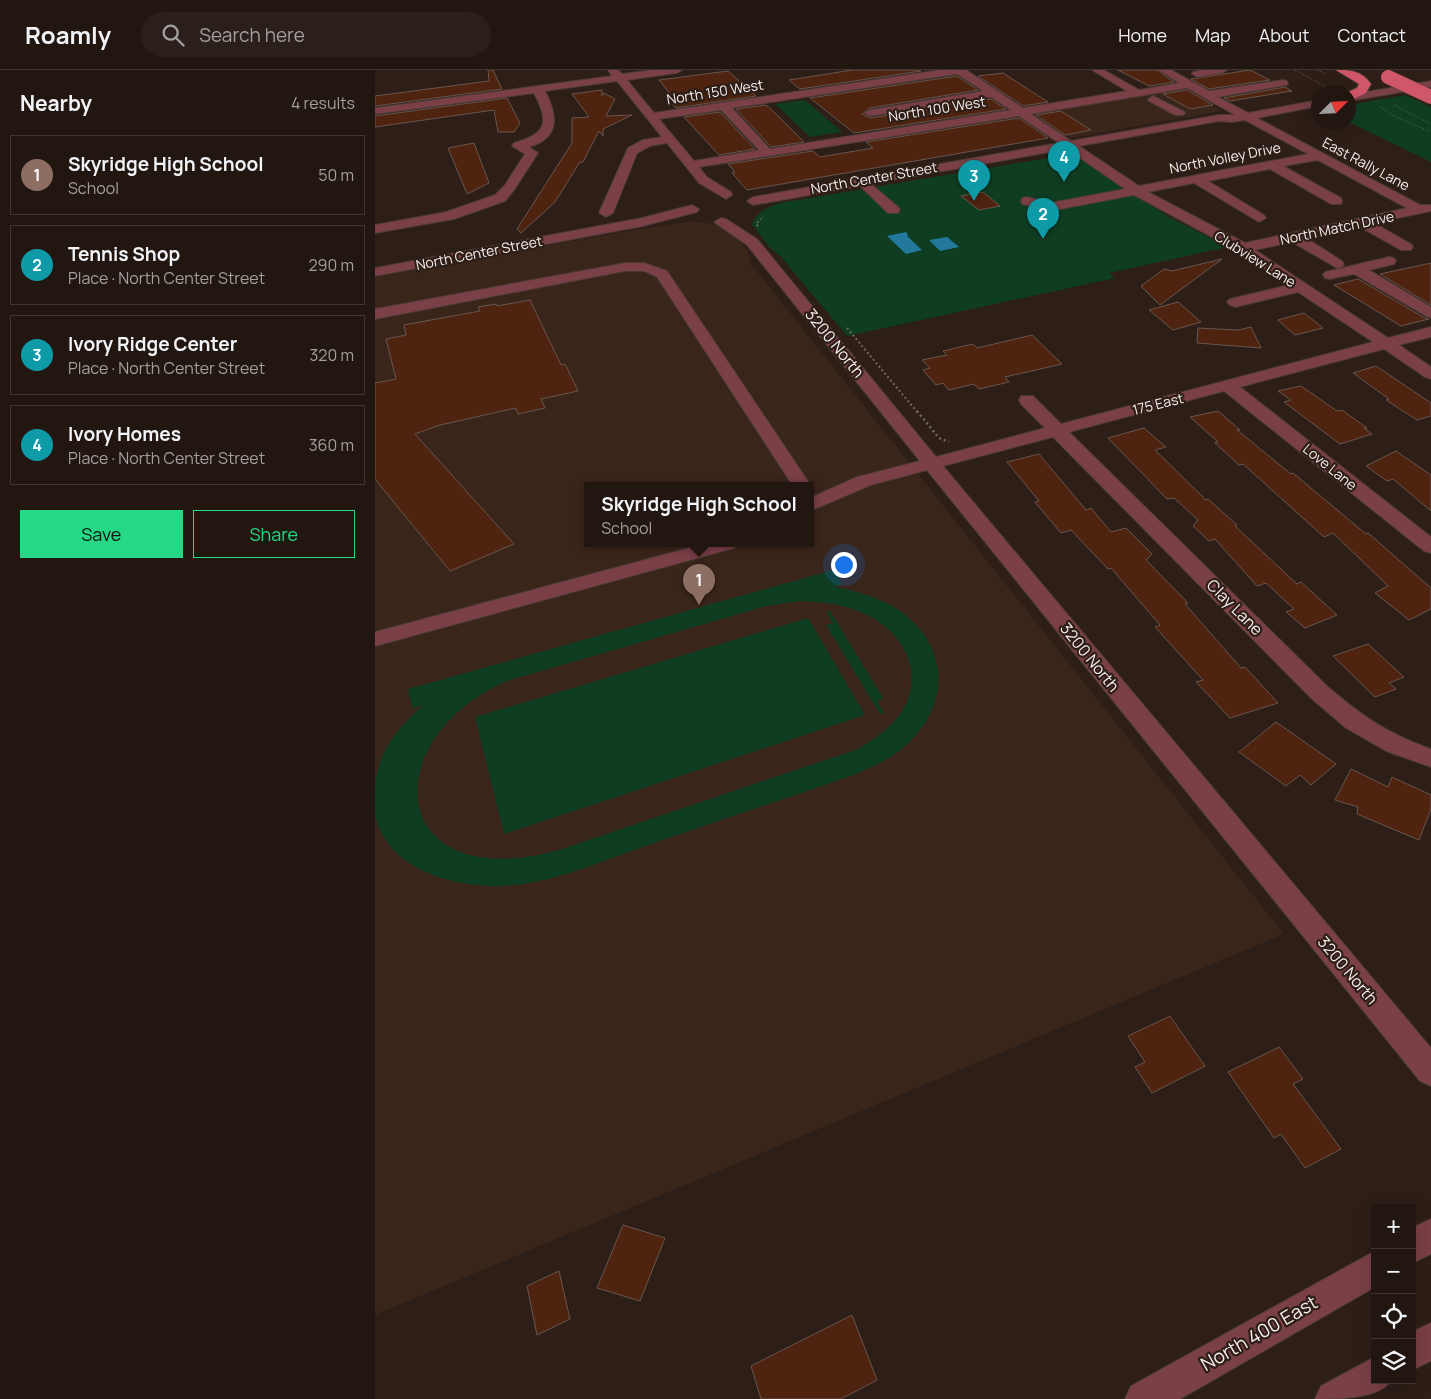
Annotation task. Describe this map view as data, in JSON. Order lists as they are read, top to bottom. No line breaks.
{"streets":{"street":["North 150 West","North 100 West","North Volley Drive","East Rally Lane","North Center Street","North Match Drive","Clubview Lane","3200 North","175 East","Love Lane","Clay Lane","North 400 East"]},"crossings":[["North 150 West","Clubview Lane"],["North 100 West","East Rally Lane"],["North 100 West","Clubview Lane"],["North Volley Drive","East Rally Lane"],["North Volley Drive","Clubview Lane"],["East Rally Lane","North Center Street"],["East Rally Lane","North Match Drive"],["North Center Street","Clubview Lane"],["North Center Street","3200 North"],["North Match Drive","Clubview Lane"],["Clubview Lane","175 East"],["3200 North","175 East"],["175 East","Love Lane"],["175 East","Clay Lane"]],"north":"top right","page":{"header":"Roamly","search":"Search here","nav":["Home","Map","About","Contact"],"heading":["Nearby","4 results"],"list":[{"mark":"1","name":"Skyridge High School","note":"School","value":"50 m"},{"mark":"2","name":"Tennis Shop","note":"Place · North Center Street","value":"290 m"},{"mark":"3","name":"Ivory Ridge Center","note":"Place · North Center Street","value":"320 m"},{"mark":"4","name":"Ivory Homes","note":"Place · North Center Street","value":"360 m"}],"pins":["4","3","2","1"],"popup":["Skyridge High School","School"],"buttons":["Save","Share"],"map_buttons":["+","−"]}}
